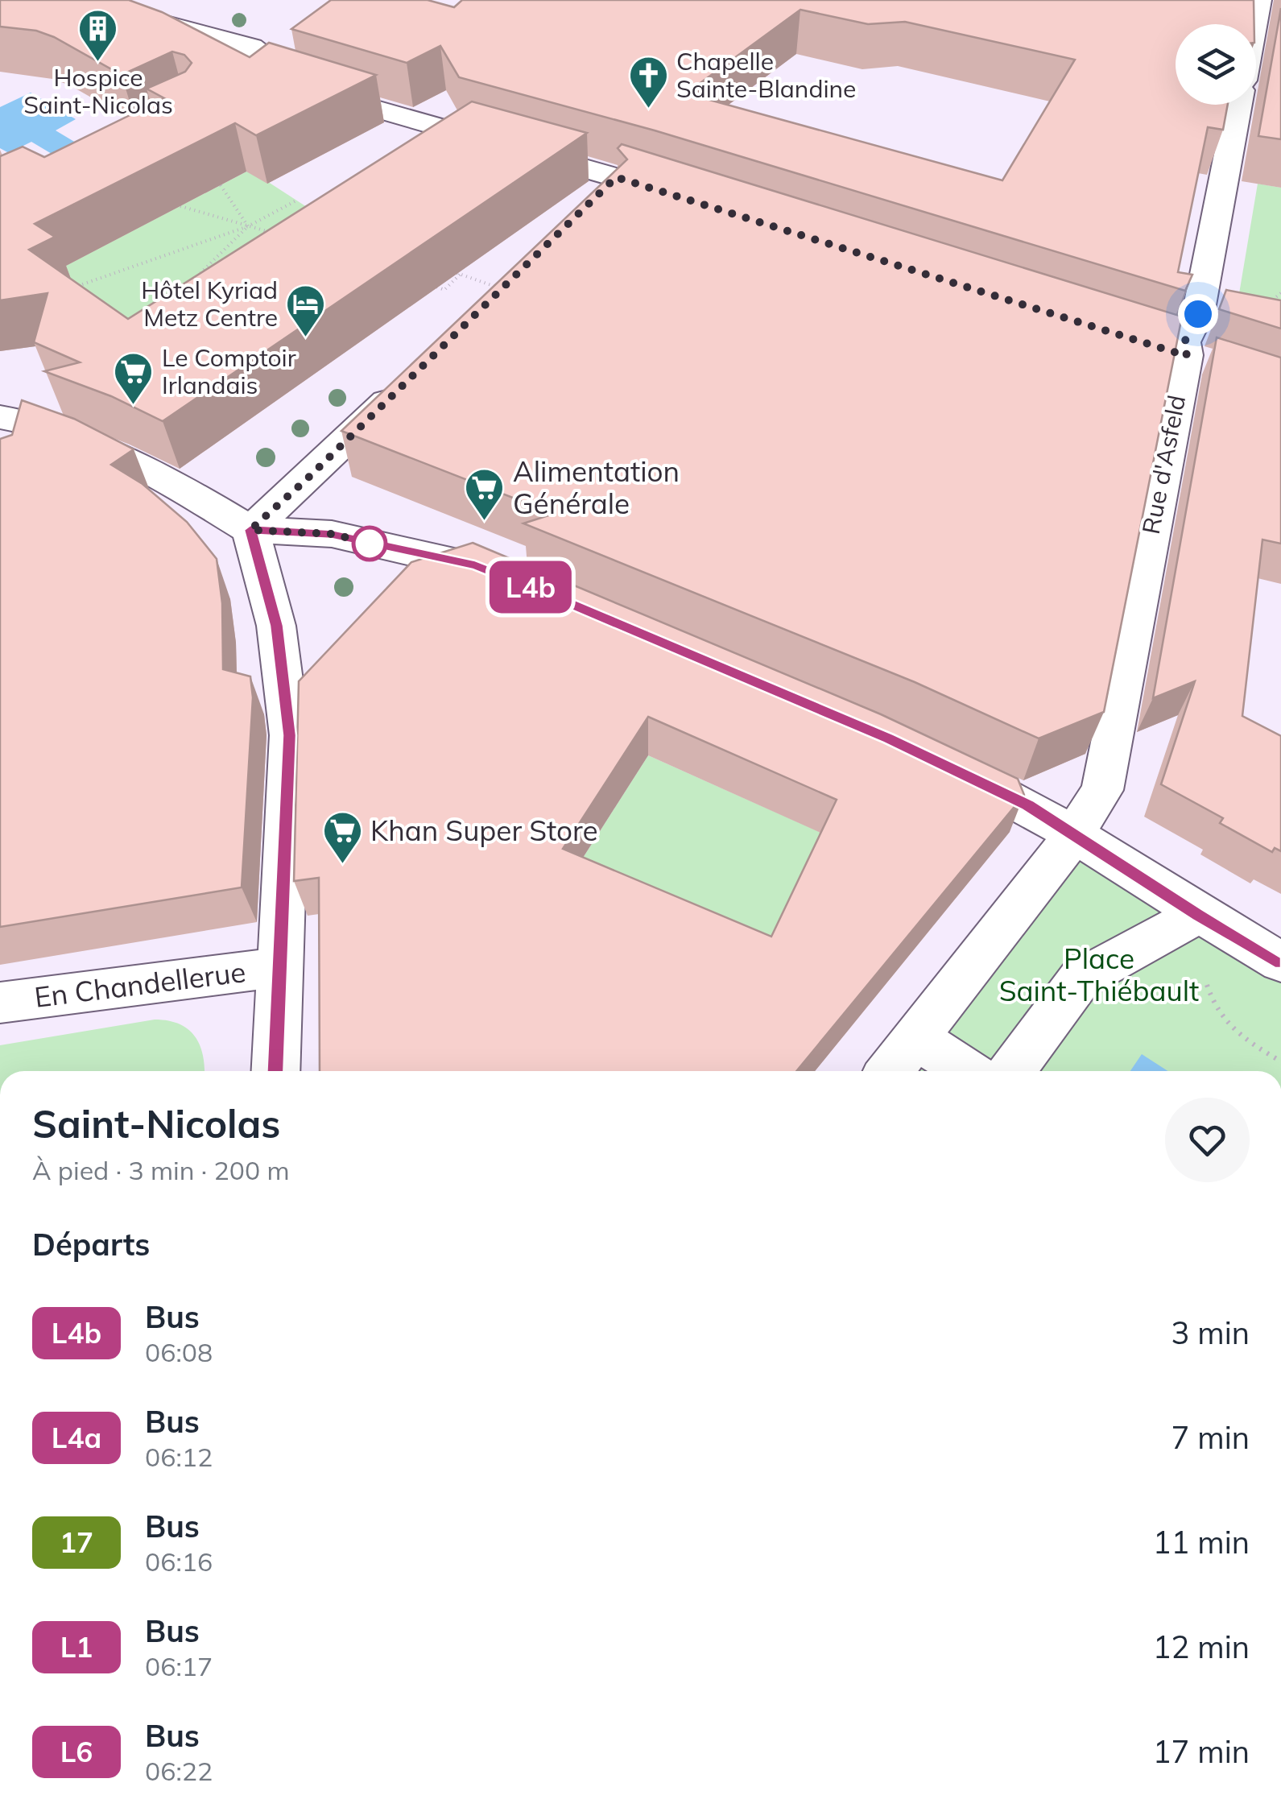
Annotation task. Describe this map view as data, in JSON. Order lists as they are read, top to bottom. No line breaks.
{"streets":{"street":["Rue d'Asfeld","En Chandellerue"]},"parks":["Place Saint-Thiébault"],"places":{"building":["Hospice Saint-Nicolas"],"church":["Chapelle Sainte-Blandine"],"hotel":["Hôtel Kyriad Metz Centre"],"supermarket":["Le Comptoir Irlandais","Alimentation Générale","Khan Super Store"]},"lines":["bus line L4b"],"page":{"on_map":"L4b","heading":[["Saint-Nicolas","À pied · 3 min · 200 m"],"Départs"],"list":[{"mark":"L4b","name":"Bus","note":"06:08","value":"3 min"},{"mark":"L4a","name":"Bus","note":"06:12","value":"7 min"},{"mark":"17","name":"Bus","note":"06:16","value":"11 min"},{"mark":"L1","name":"Bus","note":"06:17","value":"12 min"},{"mark":"L6","name":"Bus","note":"06:22","value":"17 min"}]}}
